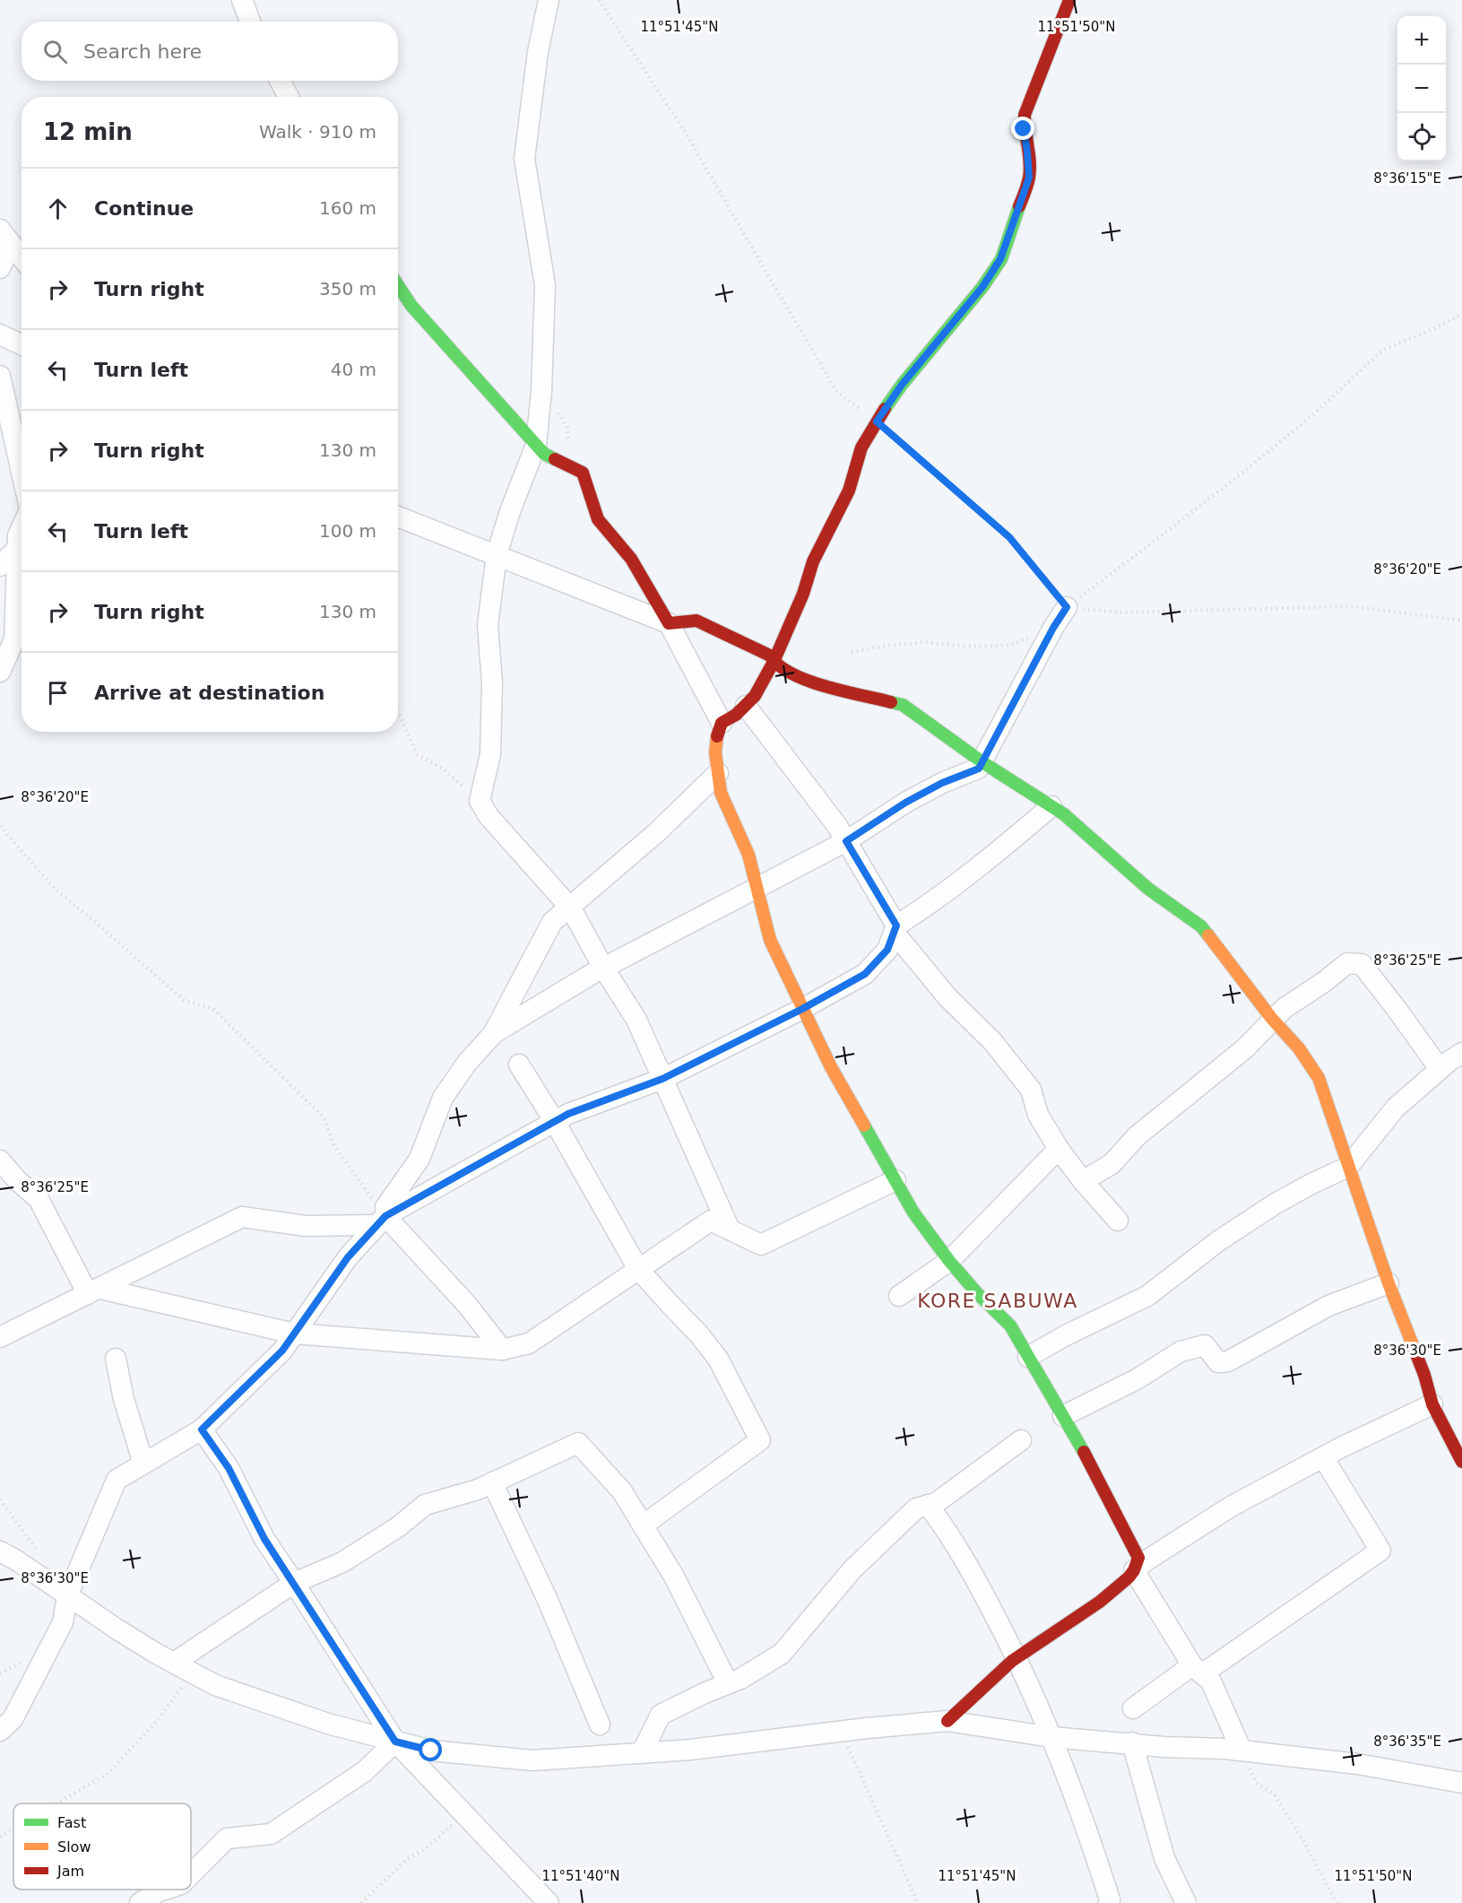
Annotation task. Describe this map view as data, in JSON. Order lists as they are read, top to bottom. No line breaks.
{"districts":["KORE SABUWA"],"legend":["Fast","Slow","Jam"],"page":{"map_buttons":["+","−"],"search":"Search here","heading":["12 min","Walk · 910 m"],"list":[["Continue","160 m"],["Turn right","350 m"],["Turn left","40 m"],["Turn right","130 m"],["Turn left","100 m"],["Turn right","130 m"],"Arrive at destination"]},"coordinates":["11°51'45\"N","11°51'50\"N","8°36'15\"E","8°36'20\"E","8°36'25\"E","8°36'30\"E","8°36'35\"E","11°51'40\"N"]}
